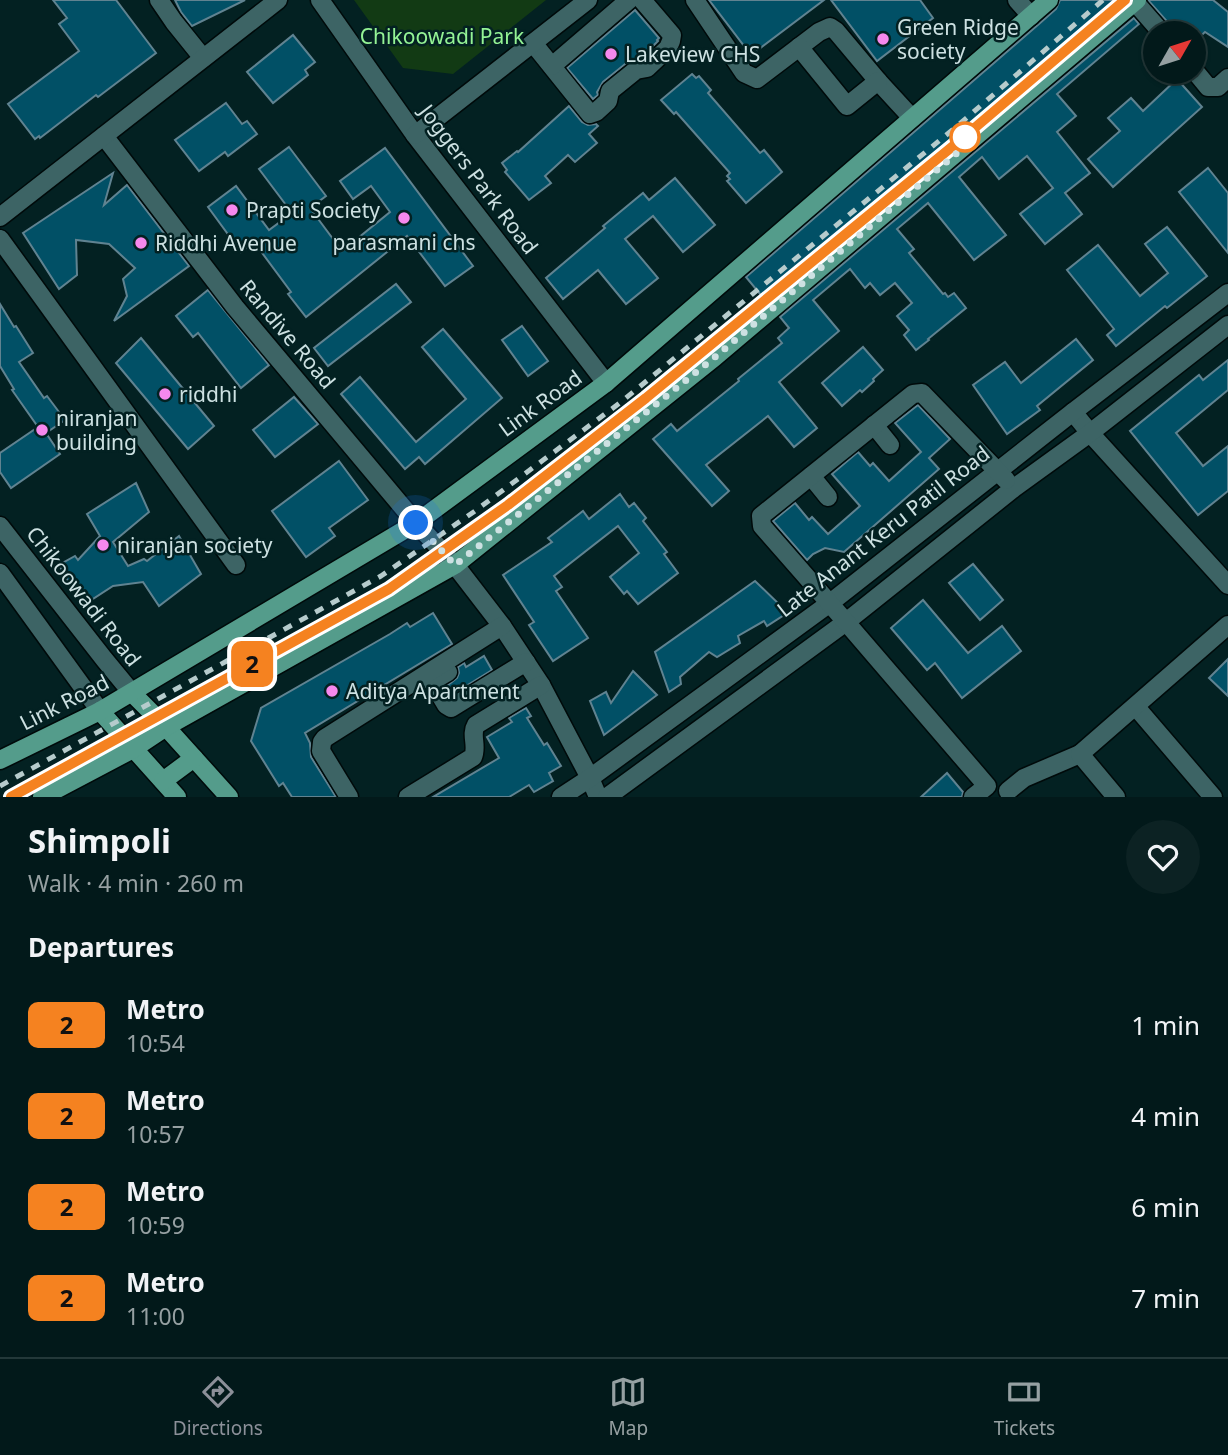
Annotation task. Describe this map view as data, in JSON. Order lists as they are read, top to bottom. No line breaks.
{"streets":{"main road":["Link Road"],"street":["Joggers Park Road","Randive Road","Late Anant Keru Patil Road","Chikoowadi Road"]},"crossings":[["Joggers Park Road","Link Road"],["Randive Road","Link Road"],["Randive Road","Late Anant Keru Patil Road"],["Link Road","Chikoowadi Road"]],"parks":["Chikoowadi Park"],"places":["Green Ridge society","Lakeview CHS","Prapti Society","parasmani chs","Riddhi Avenue","riddhi","niranjan building","niranjan society","Aditya Apartment"],"lines":["metro line 2"],"north":"top right","page":{"on_map":"2","heading":[["Shimpoli","Walk · 4 min · 260 m"],"Departures"],"list":[{"mark":"2","name":"Metro","note":"10:54","value":"1 min"},{"mark":"2","name":"Metro","note":"10:57","value":"4 min"},{"mark":"2","name":"Metro","note":"10:59","value":"6 min"},{"mark":"2","name":"Metro","note":"11:00","value":"7 min"}],"tabs":["Directions","Map","Tickets"]}}
